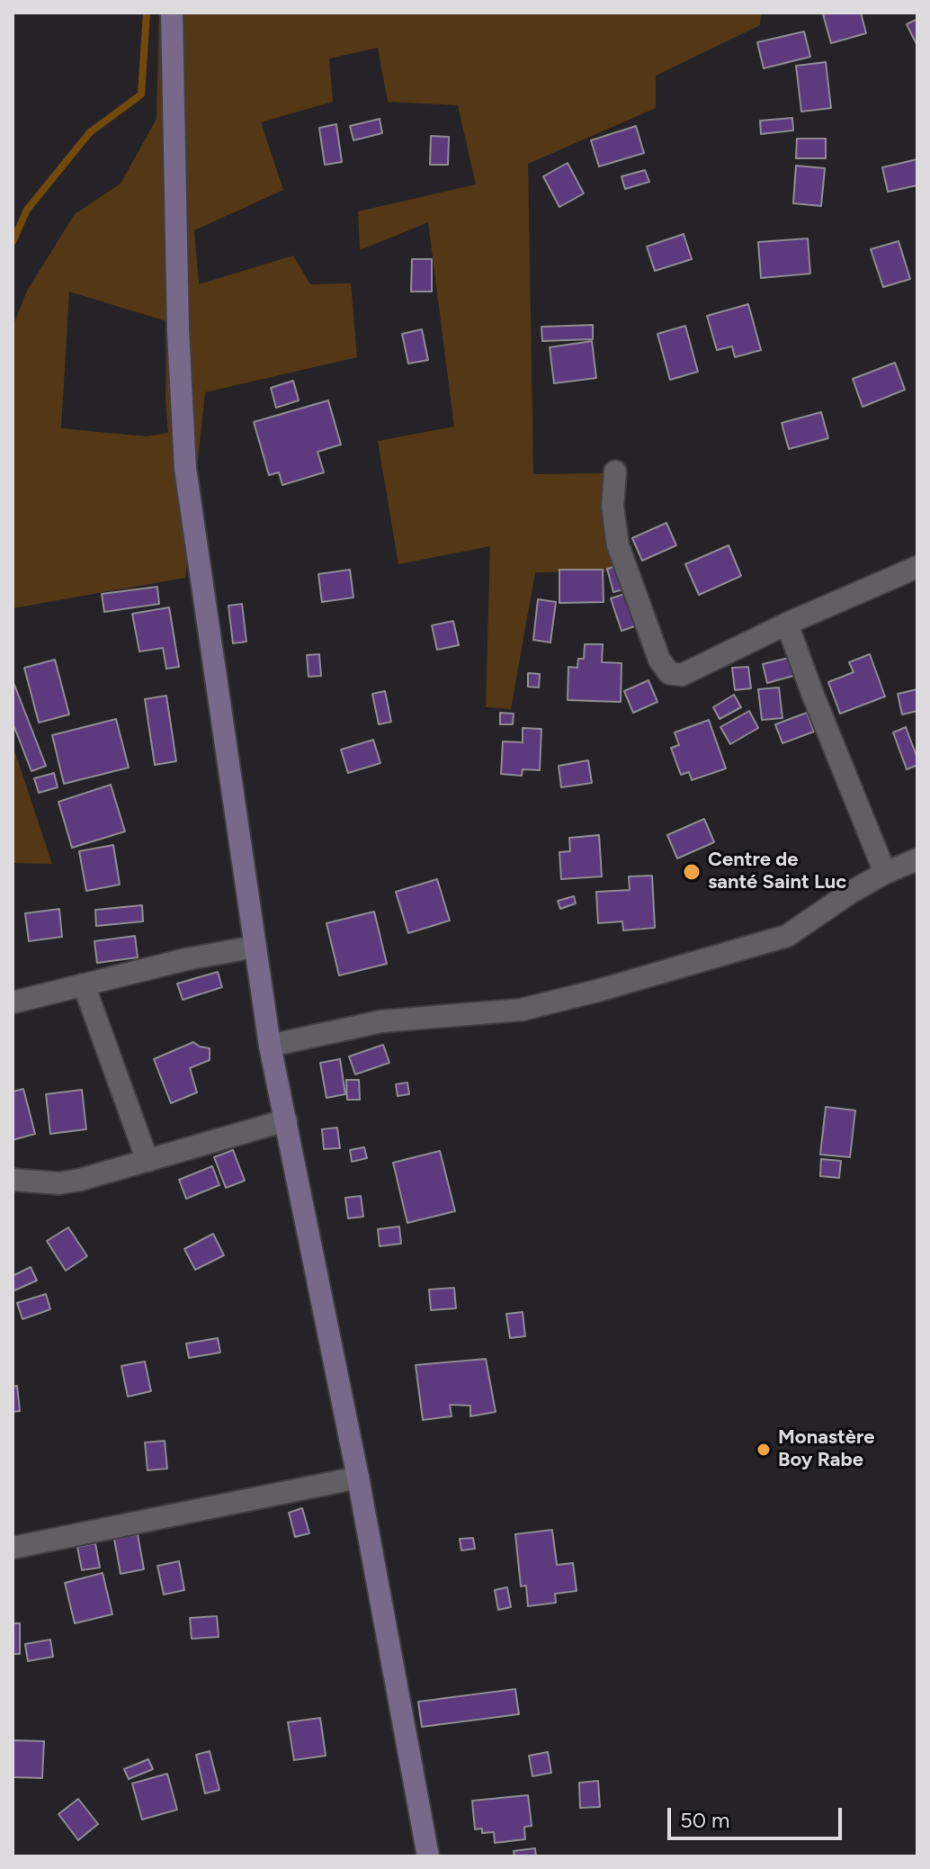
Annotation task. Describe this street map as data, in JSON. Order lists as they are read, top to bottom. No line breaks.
{"places":["Centre de santé Saint Luc","Monastère Boy Rabe"],"scale_bar":"50 m"}
